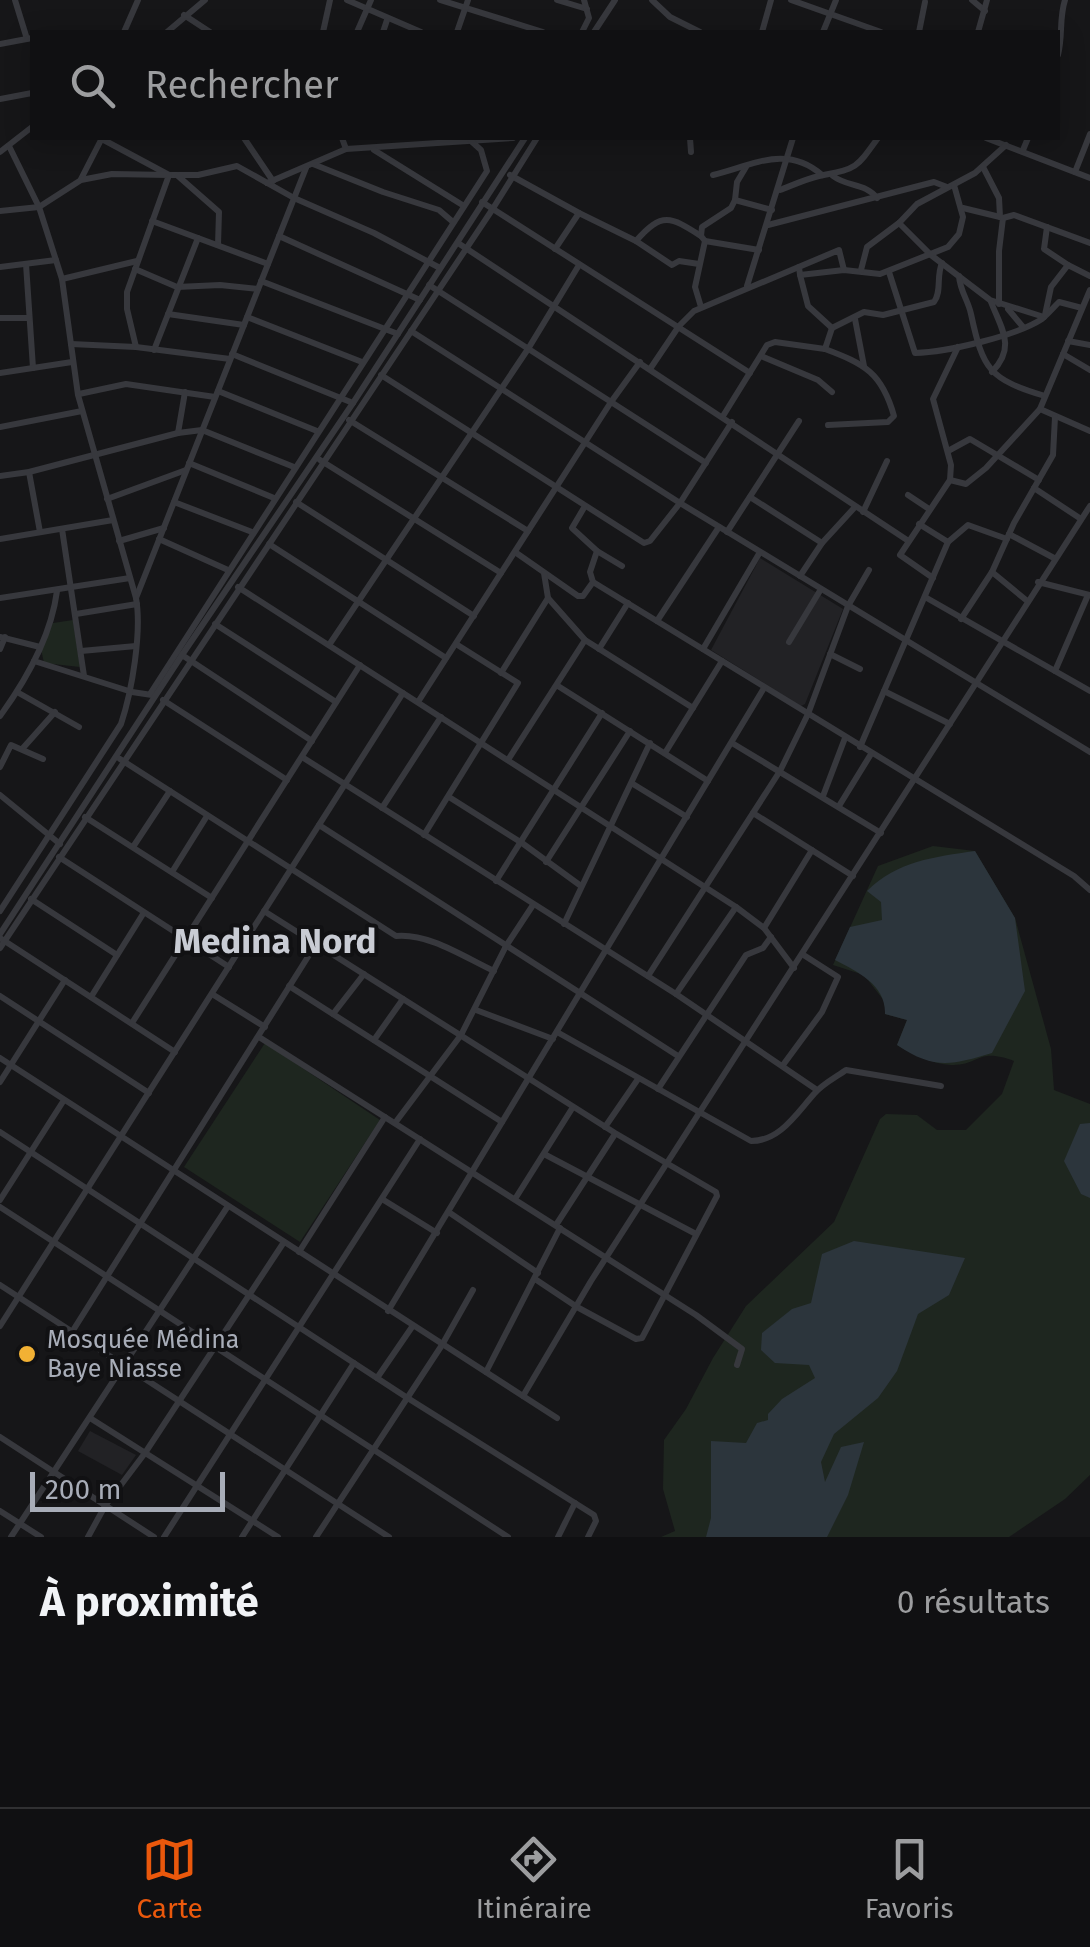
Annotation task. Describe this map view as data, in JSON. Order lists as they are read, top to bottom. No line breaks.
{"districts":["Medina Nord"],"places":["Mosquée Médina Baye Niasse"],"scale_bar":"200 m","page":{"search":"Rechercher","scale":"200 m","heading":["À proximité","0 résultats"],"nav":["Carte","Itinéraire","Favoris"]}}
